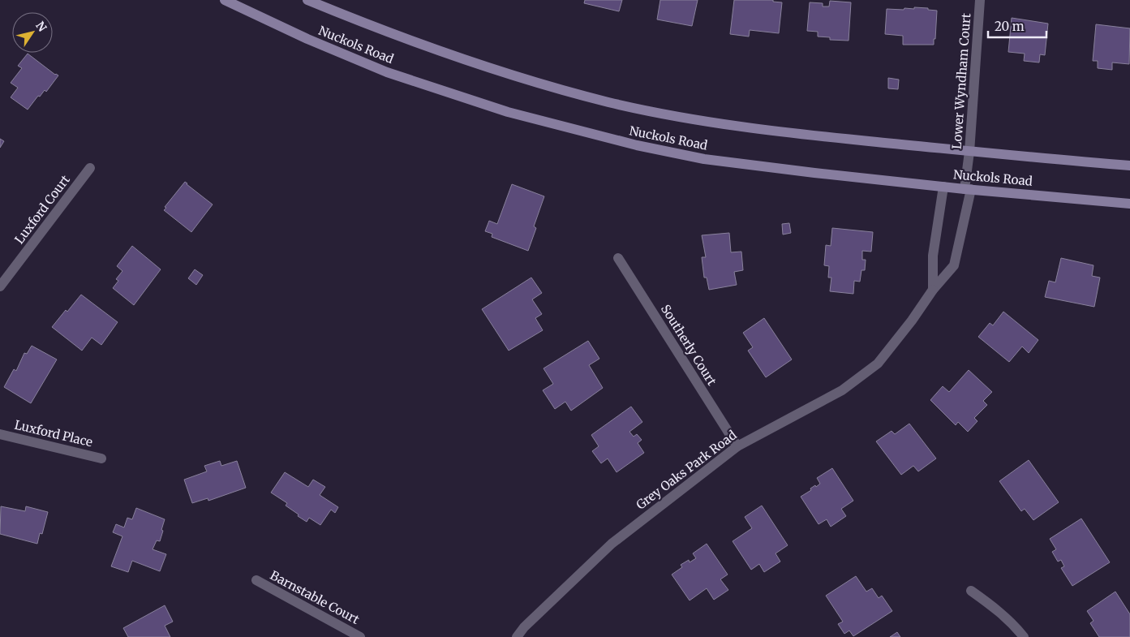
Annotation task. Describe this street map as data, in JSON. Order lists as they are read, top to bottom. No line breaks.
{"streets":{"main road":["Nuckols Road"],"street":["Lower Wyndham Court","Luxford Court","Southerly Court","Luxford Place","Grey Oaks Park Road","Barnstable Court"]},"crossings":[["Nuckols Road","Lower Wyndham Court"],["Nuckols Road","Grey Oaks Park Road"],["Lower Wyndham Court","Grey Oaks Park Road"],["Southerly Court","Grey Oaks Park Road"]],"scale_bar":"20 m","north":"top right"}
